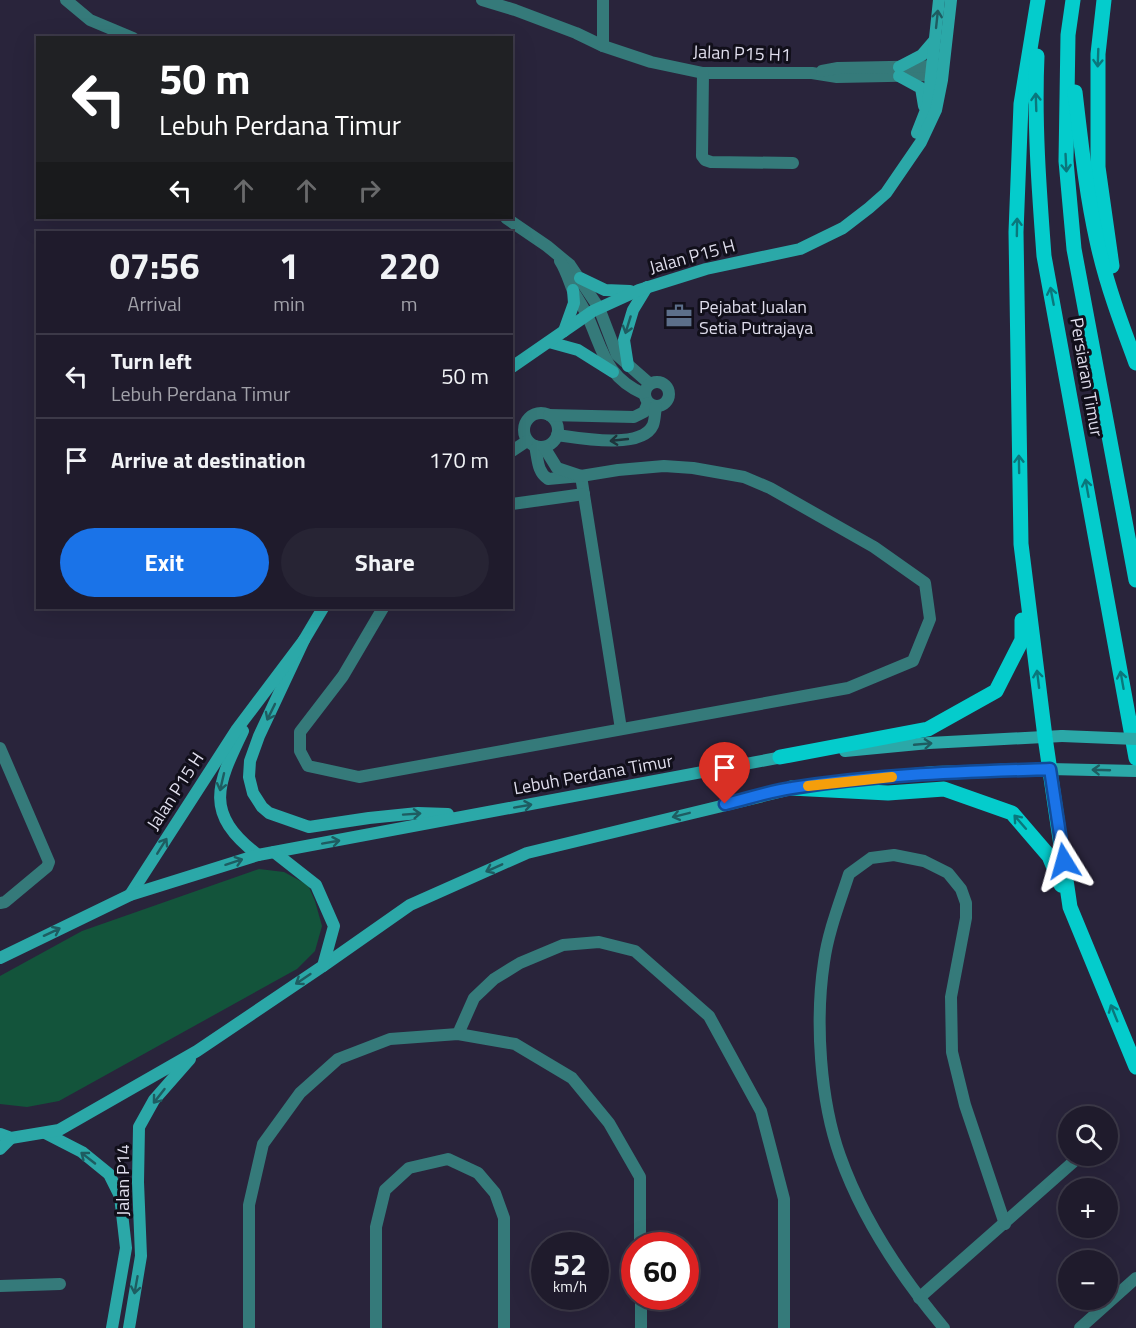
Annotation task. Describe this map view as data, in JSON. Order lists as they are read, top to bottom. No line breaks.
{"streets":{"main road":["Jalan P15 H","Persiaran Timur","Lebuh Perdana Timur","Jalan P14"],"street":["Jalan P15 H1"]},"crossings":[["Jalan P15 H1","Jalan P15 H"],["Jalan P15 H","Lebuh Perdana Timur"]],"places":{"office":["Pejabat Jualan Setia Putrajaya"]},"page":{"turn":["50 m","Lebuh Perdana Timur"],"eta":["07:56","Arrival","1","min","220","m"],"list":[{"name":"Turn left","note":"Lebuh Perdana Timur","value":"50 m"},{"name":"Arrive at destination","value":"170 m"}],"buttons":["Exit","Share"],"map_buttons":["+","−"],"speed":"52 km/h","limit":"60"}}
